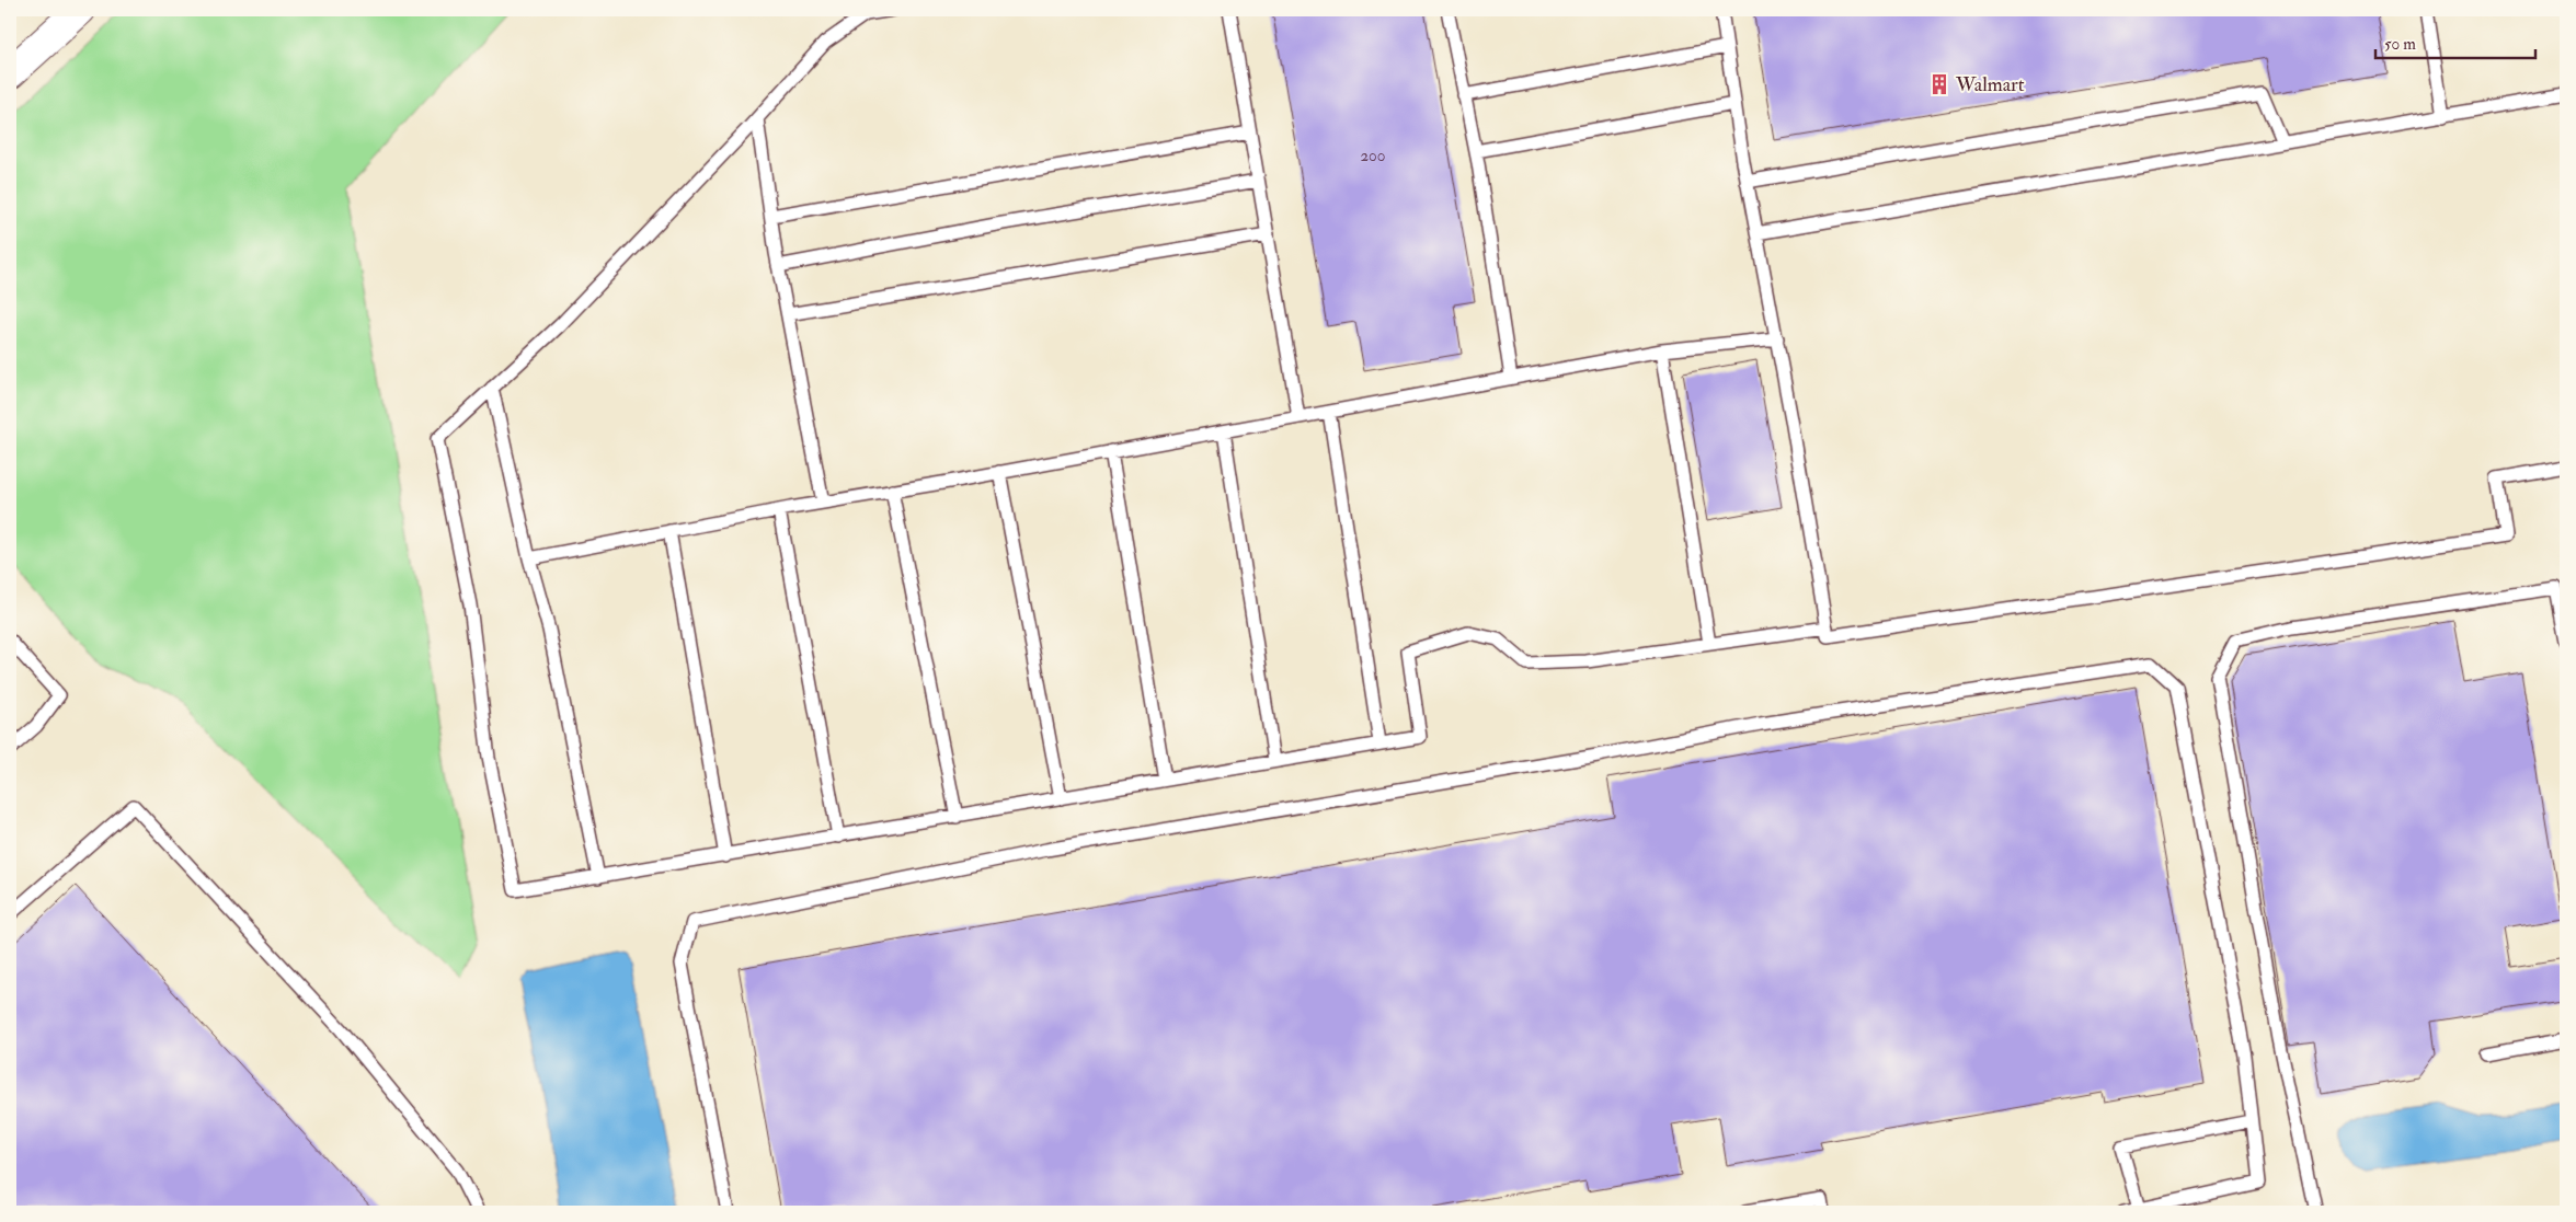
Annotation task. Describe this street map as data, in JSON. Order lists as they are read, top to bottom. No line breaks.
{"places":{"building":["Walmart"]},"house_numbers":["200"],"scale_bar":"50 m"}
